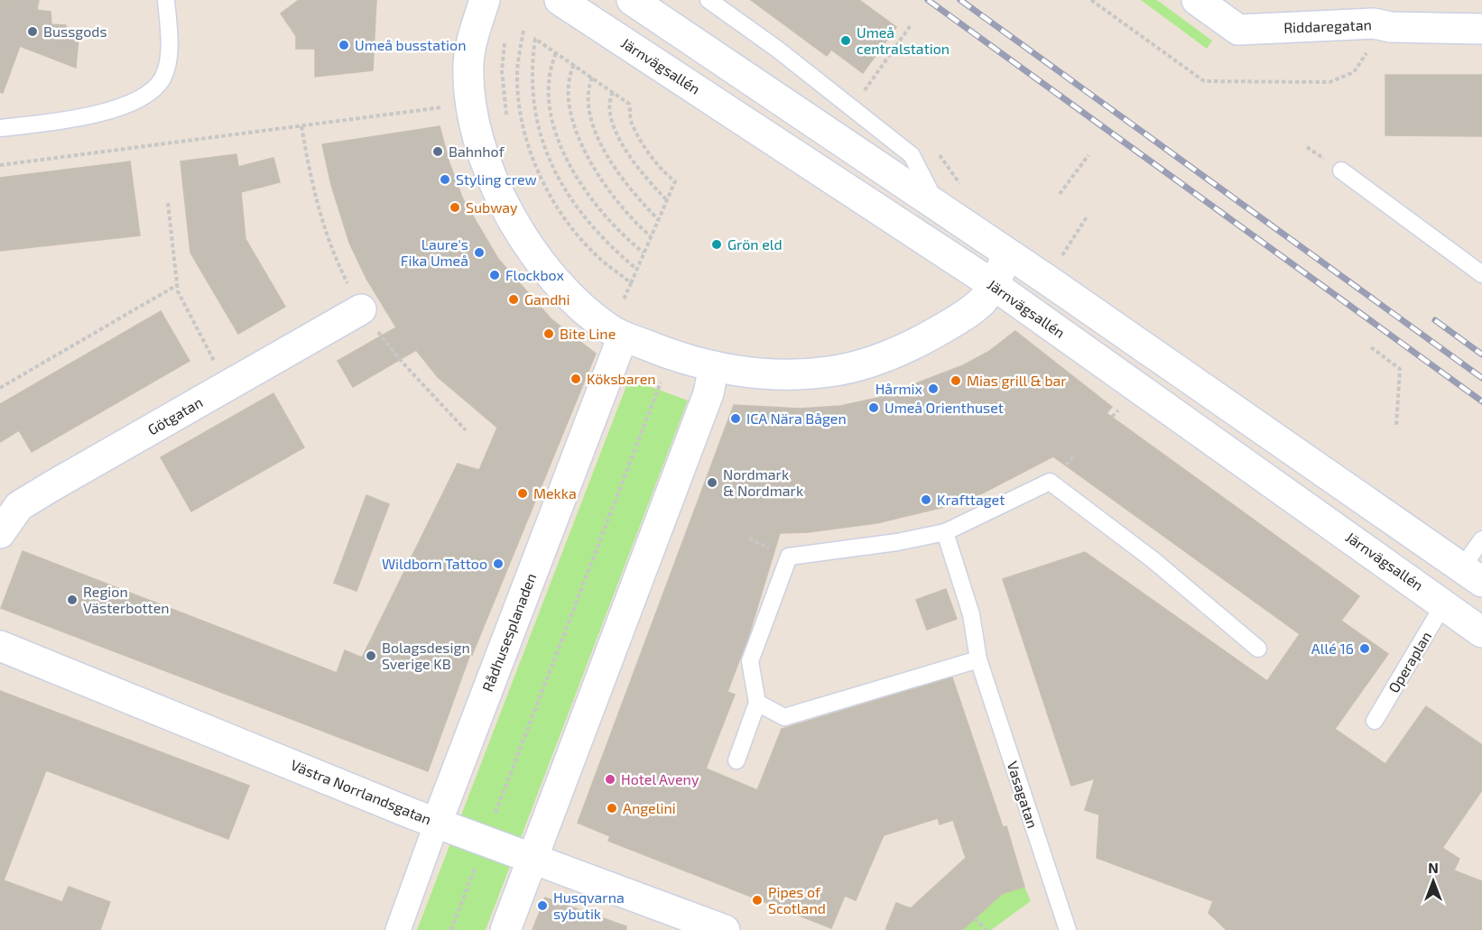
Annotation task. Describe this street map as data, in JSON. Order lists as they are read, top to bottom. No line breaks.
{"streets":{"street":["Riddaregatan","Järnvägsallén","Götgatan","Rådhusesplanaden","Västra Norrlandsgatan"],"lane":["Operaplan","Vasagatan"]},"crossings":[["Järnvägsallén","Operaplan"],["Rådhusesplanaden","Västra Norrlandsgatan"]],"places":["Bussgods","Umeå centralstation","Umeå busstation","Bahnhof","Styling crew","Subway","Grön eld","Laure's Fika Umeå","Flockbox","Gandhi","Bite Line","Köksbaren","Mias grill & bar","Hårmix","Umeå Orienthuset","ICA Nära Bågen","Nordmark & Nordmark","Mekka","Krafttaget","Wildborn Tattoo","Region Västerbotten","Allé 16","Bolagsdesign Sverige KB","Hotel Aveny","Angelini","Pipes of Scotland","Husqvarna sybutik"],"north":"top"}
